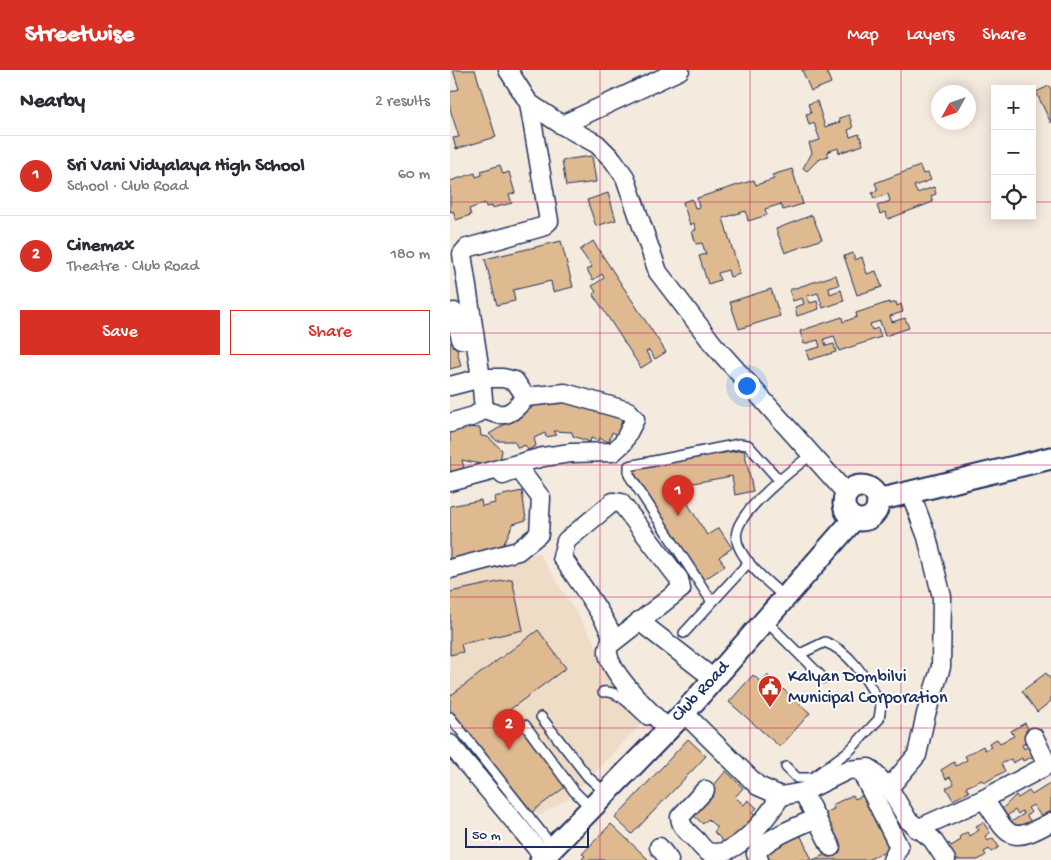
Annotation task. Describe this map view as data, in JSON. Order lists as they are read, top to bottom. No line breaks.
{"streets":{"street":["Club Road"]},"places":{"public building":["Kalyan Dombilvi Municipal Corporation"]},"scale_bar":"50 m","north":"bottom left","page":{"header":"Streetwise","nav":["Map","Layers","Share"],"heading":["Nearby","2 results"],"map_buttons":["+","−"],"list":[{"mark":"1","name":"Sri Vani Vidyalaya High School","note":"School · Club Road","value":"60 m"},{"mark":"2","name":"Cinemax","note":"Theatre · Club Road","value":"180 m"}],"buttons":["Save","Share"],"pins":["1","2"],"scale":"50 m"}}
